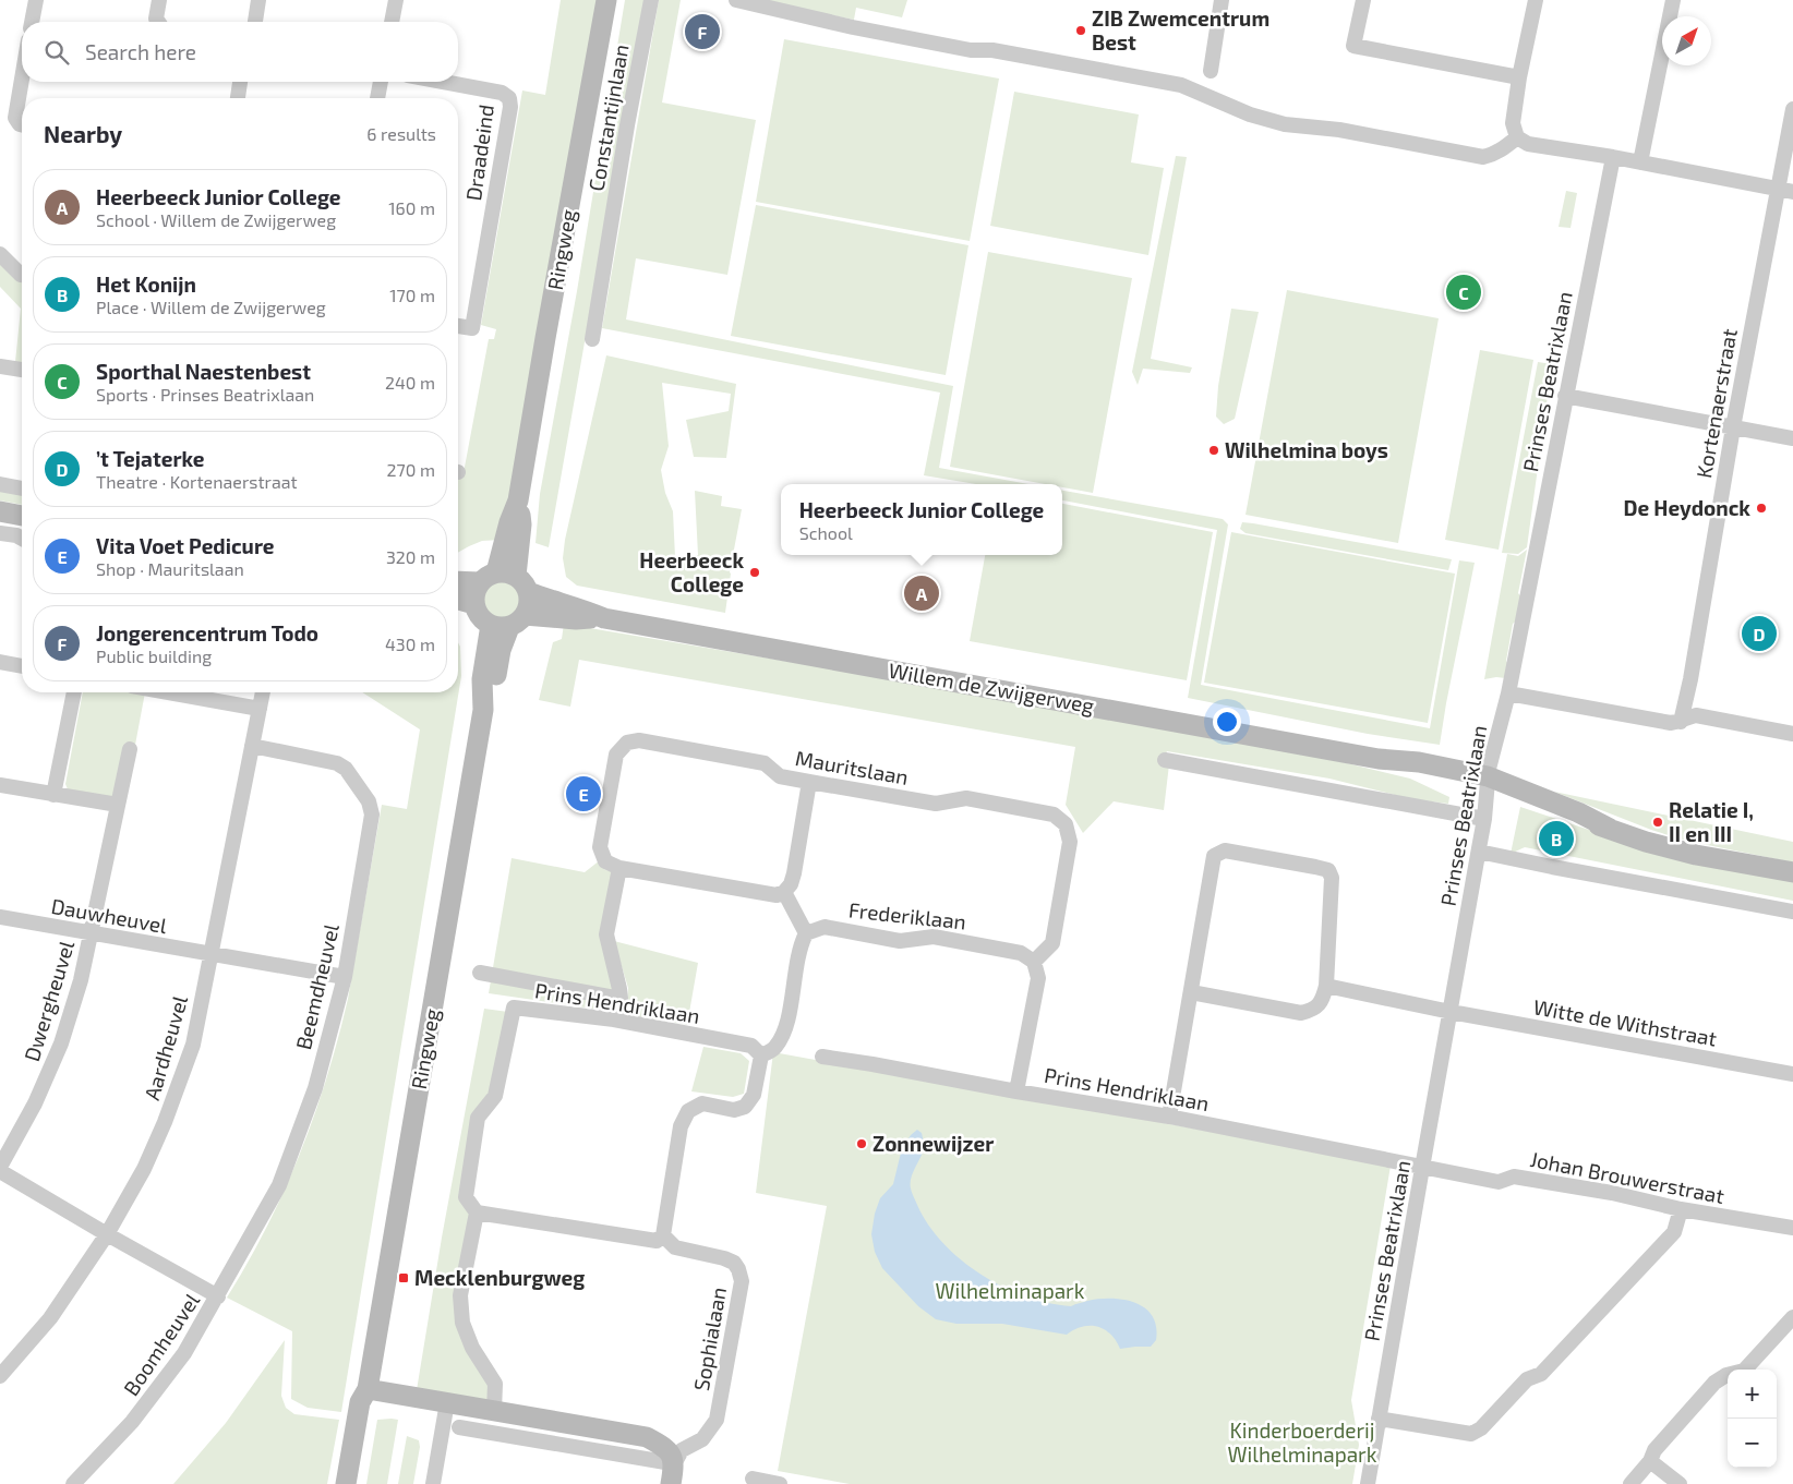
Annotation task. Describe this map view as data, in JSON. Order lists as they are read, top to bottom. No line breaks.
{"streets":{"main road":["Ringweg","Willem de Zwijgerweg"],"street":["Constantijnlaan","Draadeind","Prinses Beatrixlaan","Kortenaerstraat","Mauritslaan","Dauwheuvel","Frederiklaan","Beemdheuvel","Dwergheuvel","Prins Hendriklaan","Witte de Withstraat","Aardheuvel","Johan Brouwerstraat","Sophialaan","Boomheuvel"]},"crossings":[["Ringweg","Willem de Zwijgerweg"],["Prinses Beatrixlaan","Willem de Zwijgerweg"],["Prinses Beatrixlaan","Prins Hendriklaan"],["Prinses Beatrixlaan","Witte de Withstraat"],["Prinses Beatrixlaan","Johan Brouwerstraat"],["Mauritslaan","Frederiklaan"],["Dauwheuvel","Beemdheuvel"],["Dauwheuvel","Dwergheuvel"],["Dauwheuvel","Aardheuvel"],["Beemdheuvel","Aardheuvel"],["Beemdheuvel","Boomheuvel"],["Dwergheuvel","Boomheuvel"],["Prins Hendriklaan","Johan Brouwerstraat"],["Aardheuvel","Boomheuvel"]],"parks":["Wilhelminapark","Kinderboerderij Wilhelminapark"],"places":{"other":["ZIB Zwemcentrum Best","Wilhelmina boys","De Heydonck","Heerbeeck College","Relatie I, II en III","Zonnewijzer"],"transit":["Mecklenburgweg"]},"north":"top right","page":{"pins":["F","C","A","D","E","B"],"search":"Search here","heading":["Nearby","6 results"],"list":[{"mark":"A","name":"Heerbeeck Junior College","note":"School · Willem de Zwijgerweg","value":"160 m"},{"mark":"B","name":"Het Konijn","note":"Place · Willem de Zwijgerweg","value":"170 m"},{"mark":"C","name":"Sporthal Naestenbest","note":"Sports · Prinses Beatrixlaan","value":"240 m"},{"mark":"D","name":"’t Tejaterke","note":"Theatre · Kortenaerstraat","value":"270 m"},{"mark":"E","name":"Vita Voet Pedicure","note":"Shop · Mauritslaan","value":"320 m"},{"mark":"F","name":"Jongerencentrum Todo","note":"Public building","value":"430 m"}],"popup":["Heerbeeck Junior College","School"],"map_buttons":["+","−"]}}
